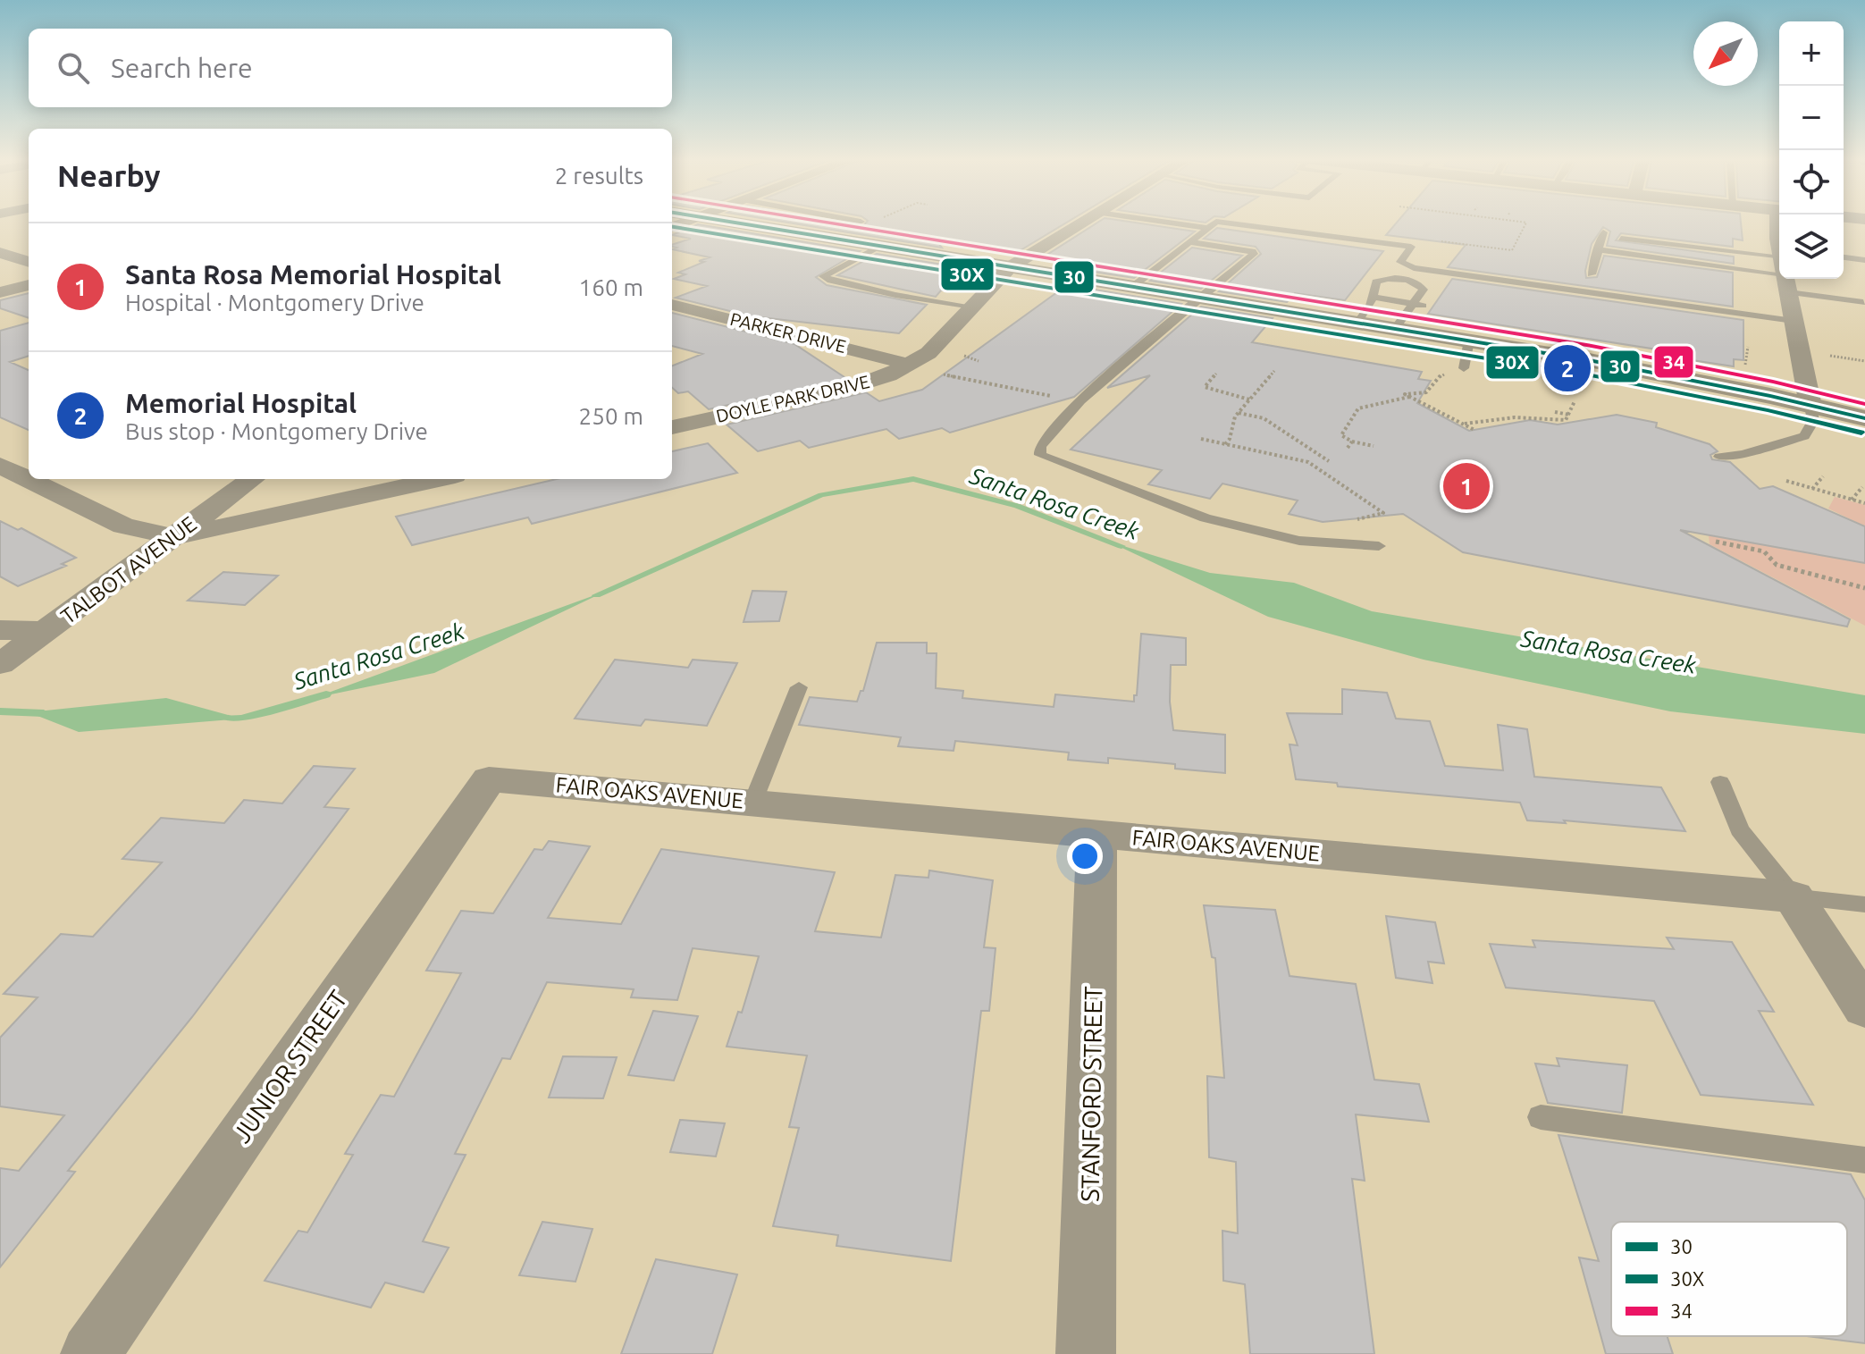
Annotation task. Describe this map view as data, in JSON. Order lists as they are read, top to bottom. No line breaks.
{"streets":{"street":["PARKER DRIVE","DOYLE PARK DRIVE","TALBOT AVENUE","FAIR OAKS AVENUE","JUNIOR STREET","STANFORD STREET"]},"crossings":[["PARKER DRIVE","DOYLE PARK DRIVE"],["FAIR OAKS AVENUE","JUNIOR STREET"],["FAIR OAKS AVENUE","STANFORD STREET"]],"water":["Santa Rosa Creek"],"lines":["transit line 30","transit line 34","transit line 30X"],"legend":["30","30X","34"],"north":"bottom left","page":{"map_buttons":["+","−"],"search":"Search here","heading":["Nearby","2 results"],"list":[{"mark":"1","name":"Santa Rosa Memorial Hospital","note":"Hospital · Montgomery Drive","value":"160 m"},{"mark":"2","name":"Memorial Hospital","note":"Bus stop · Montgomery Drive","value":"250 m"}],"pins":["2","1"]}}
